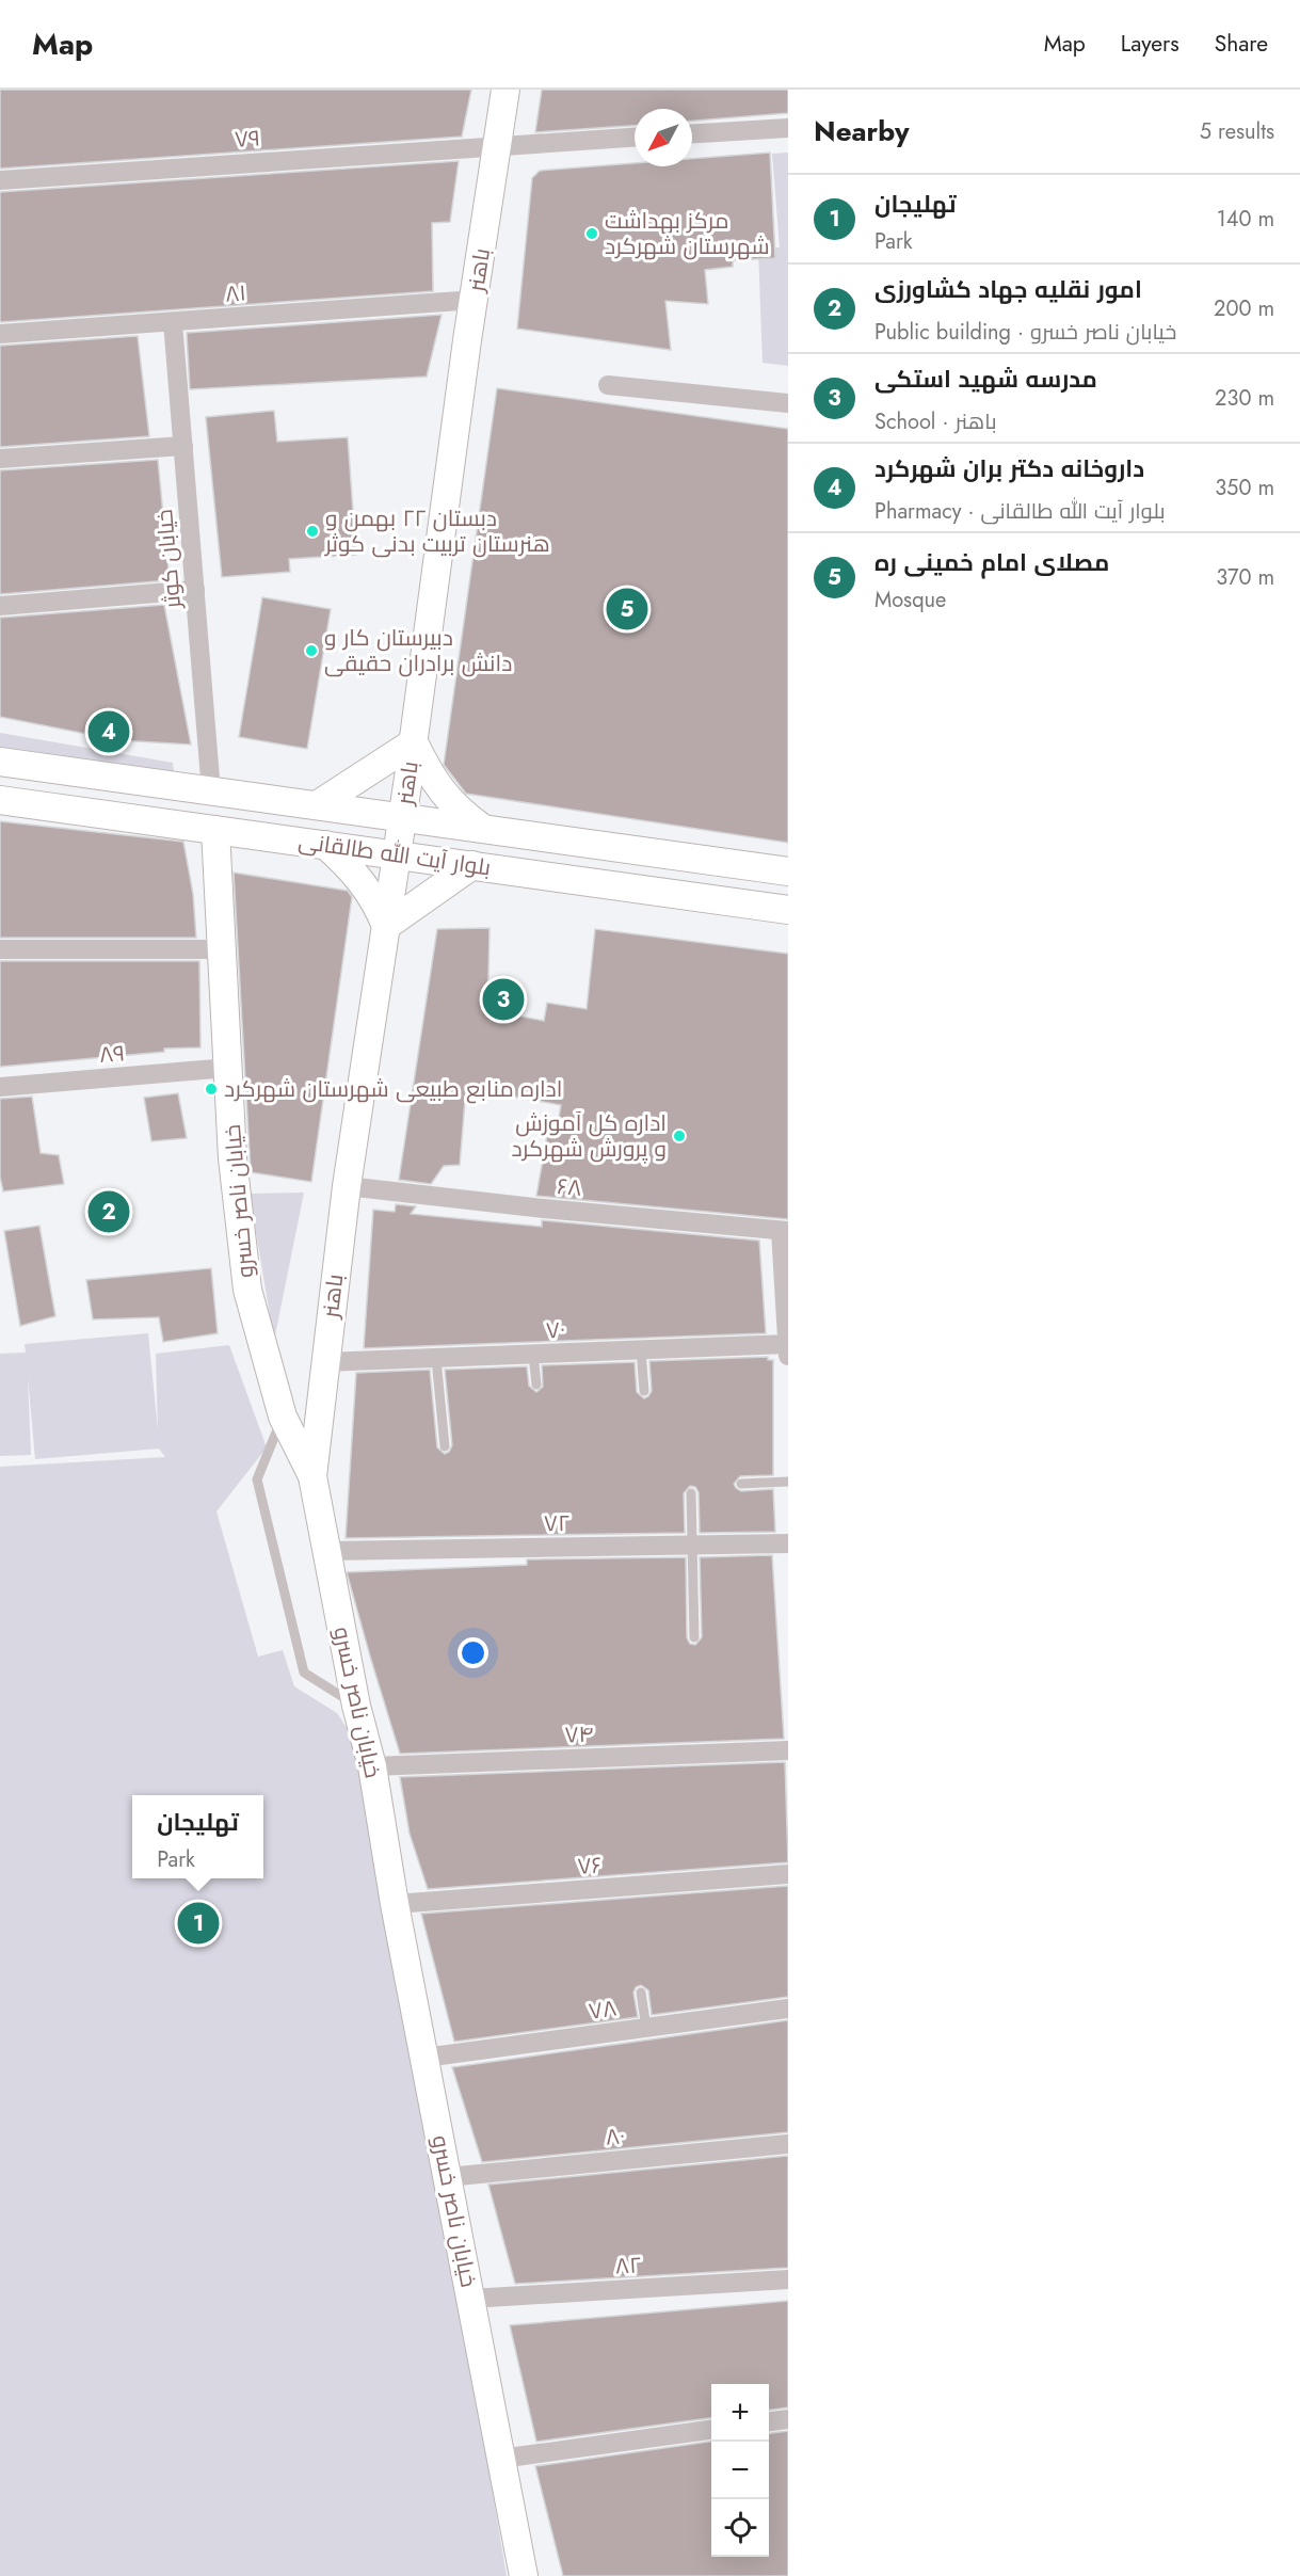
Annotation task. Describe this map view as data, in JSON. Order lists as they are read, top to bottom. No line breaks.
{"streets":{"main road":["باهنر","بلوار آیت الله طالقانی","خیابان ناصر خسرو"],"street":["۷۹","۸۱","خیابان کوثر","۸۹","۶۸","۷۰","۷۲","۷۴","۷۶","۷۸","۸۰","۸۲"]},"crossings":[["۷۹","باهنر"],["باهنر","۸۱"],["باهنر","بلوار آیت الله طالقانی"],["باهنر","۶۸"],["باهنر","خیابان ناصر خسرو"],["باهنر","۷۰"],["۸۱","خیابان کوثر"],["خیابان کوثر","بلوار آیت الله طالقانی"],["بلوار آیت الله طالقانی","خیابان ناصر خسرو"],["۸۹","خیابان ناصر خسرو"],["خیابان ناصر خسرو","۷۲"],["خیابان ناصر خسرو","۷۴"],["خیابان ناصر خسرو","۷۶"],["خیابان ناصر خسرو","۷۸"],["خیابان ناصر خسرو","۸۰"],["خیابان ناصر خسرو","۸۲"]],"places":["مرکز بهداشت شهرستان شهرکرد","دبستان ۲۲ بهمن و هنرستان تربیت بدنی کوثر","دبیرستان کار و دانش برادران حقیقی","اداره منابع طبیعی شهرستان شهرکرد","اداره کل آموزش و پرورش شهرکرد"],"north":"bottom left","page":{"header":"Map","nav":["Map","Layers","Share"],"heading":["Nearby","5 results"],"list":[{"mark":"1","name":"تهلیجان","note":"Park","value":"140 m"},{"mark":"2","name":"امور نقلیه جهاد کشاورزی","note":"Public building · خیابان ناصر خسرو","value":"200 m"},{"mark":"3","name":"مدرسه شهید استکی","note":"School · باهنر","value":"230 m"},{"mark":"4","name":"داروخانه دکتر بران شهرکرد","note":"Pharmacy · بلوار آیت الله طالقانی","value":"350 m"},{"mark":"5","name":"مصلای امام خمینی ره","note":"Mosque","value":"370 m"}],"pins":["5","4","3","2","1"],"popup":["تهلیجان","Park"],"map_buttons":["+","−"]}}
